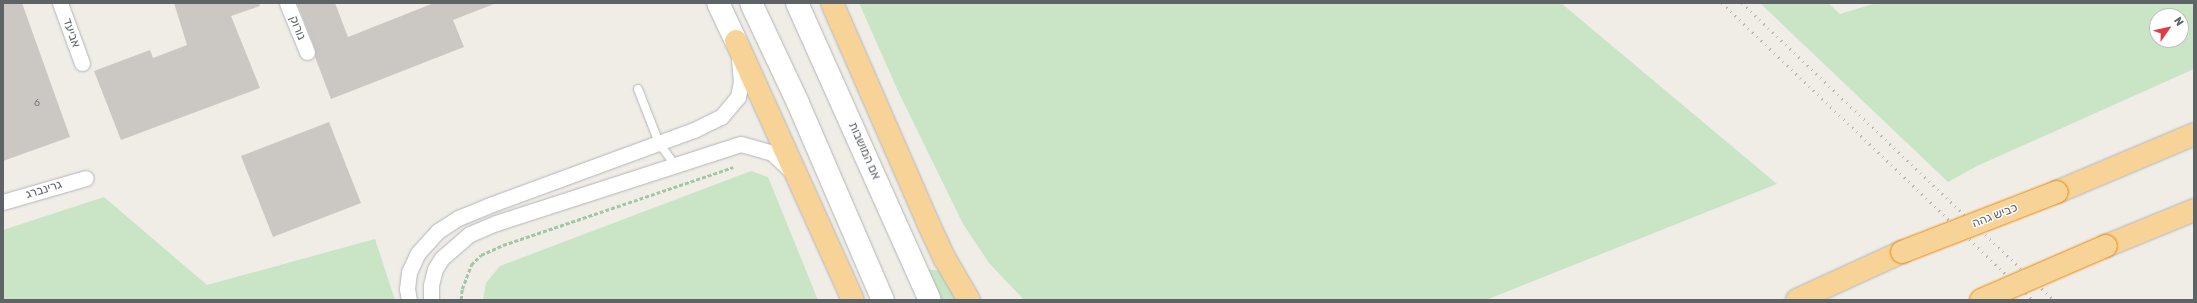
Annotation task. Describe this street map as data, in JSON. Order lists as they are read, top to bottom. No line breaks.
{"streets":{"highway":["כביש גהה"],"main road":["אם המושבות"],"street":["נורוק","אביעד","גרינברג"]},"house_numbers":["6"],"north":"top right"}
